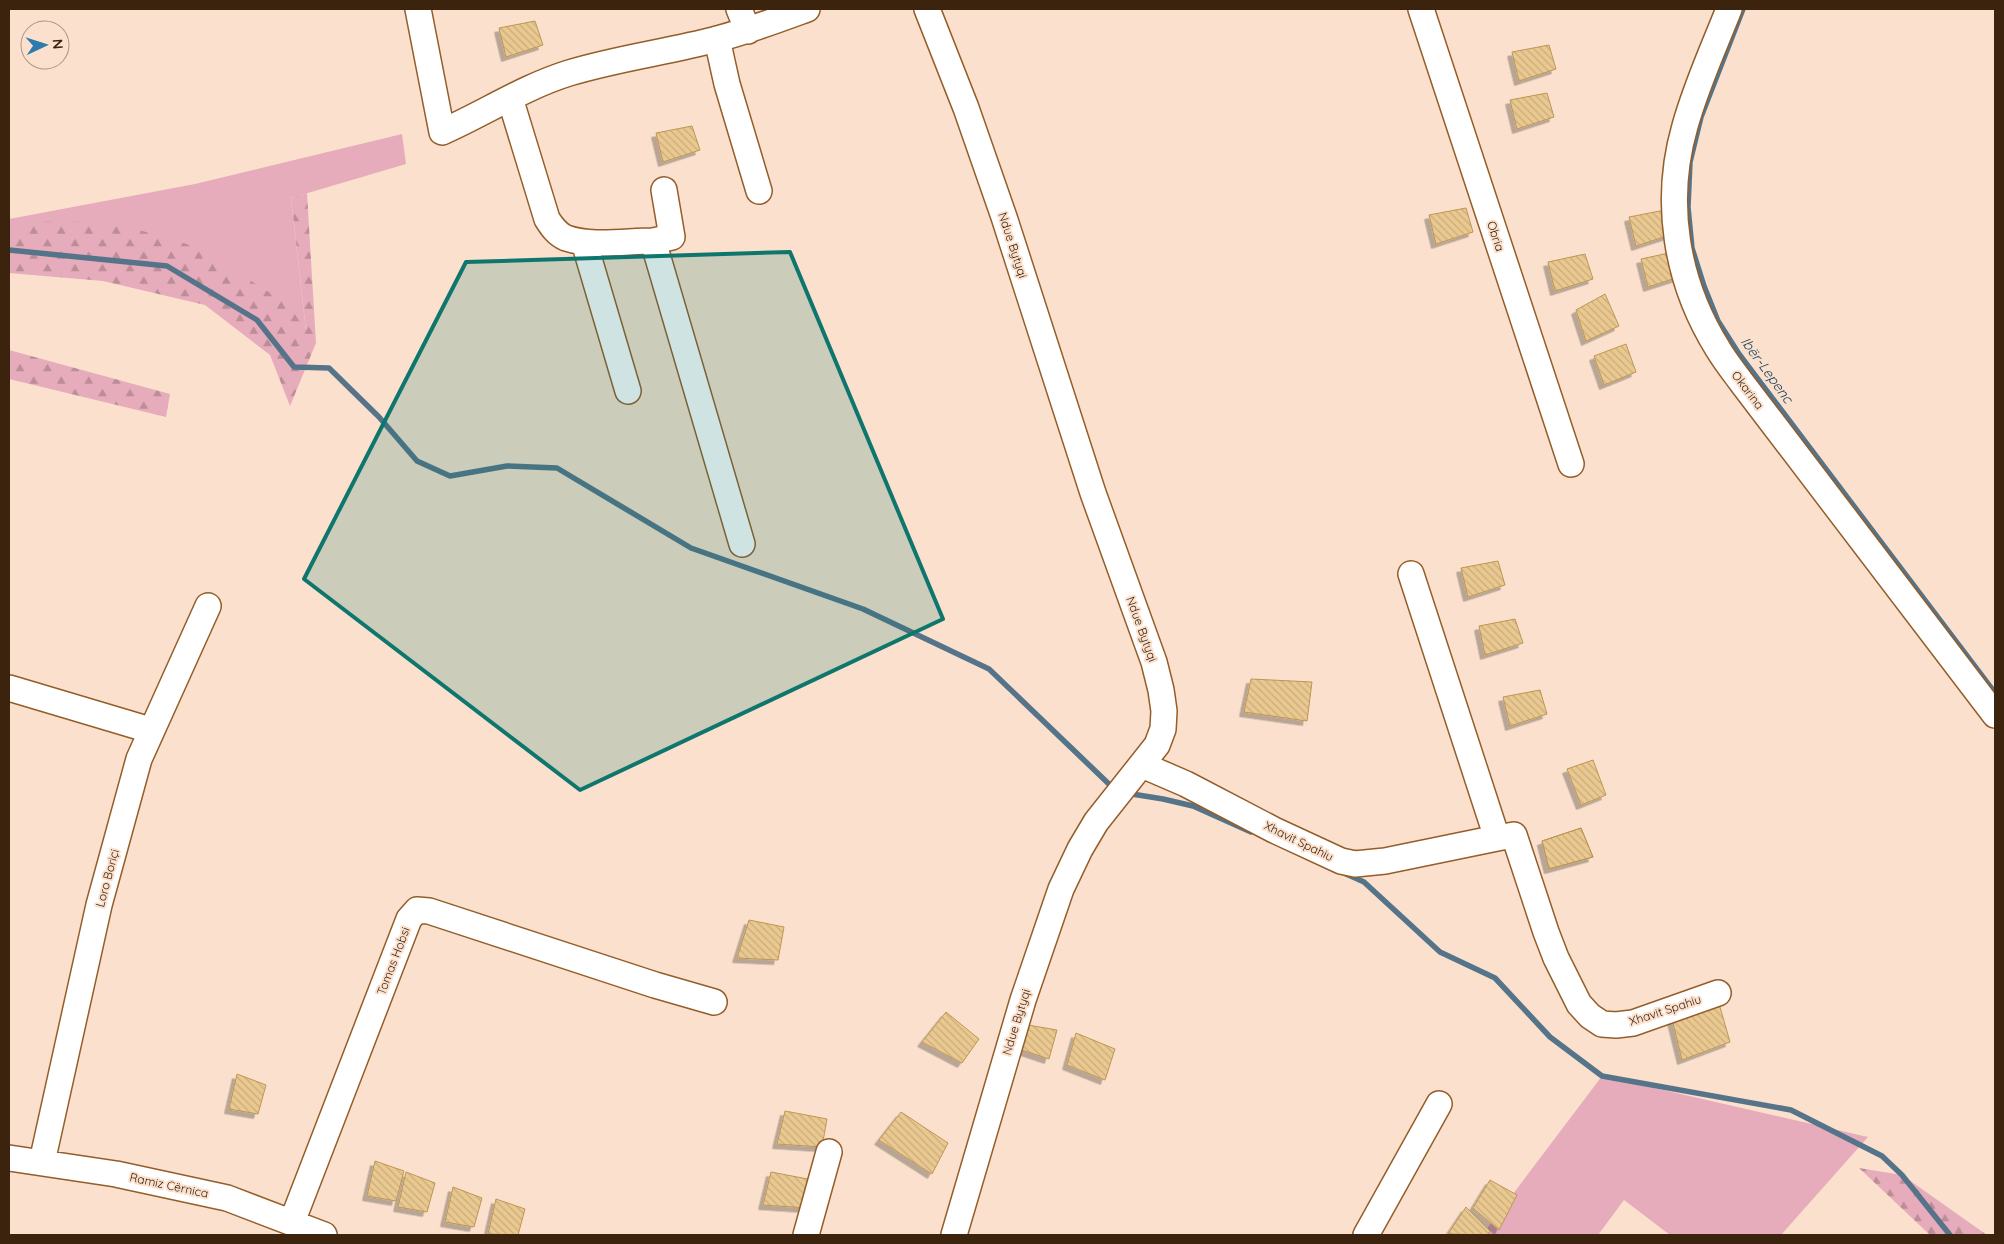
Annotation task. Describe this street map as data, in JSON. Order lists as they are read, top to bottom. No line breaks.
{"streets":{"street":["Obria","Ndue Bytyqi","Okarina","Xhavit Spahiu","Loro Boriçi","Tomas Hobsi","Ramiz Cërnica"]},"crossings":[["Ndue Bytyqi","Xhavit Spahiu"],["Loro Boriçi","Ramiz Cërnica"],["Tomas Hobsi","Ramiz Cërnica"]],"water":["Ibër-Lepenc"],"north":"right"}
